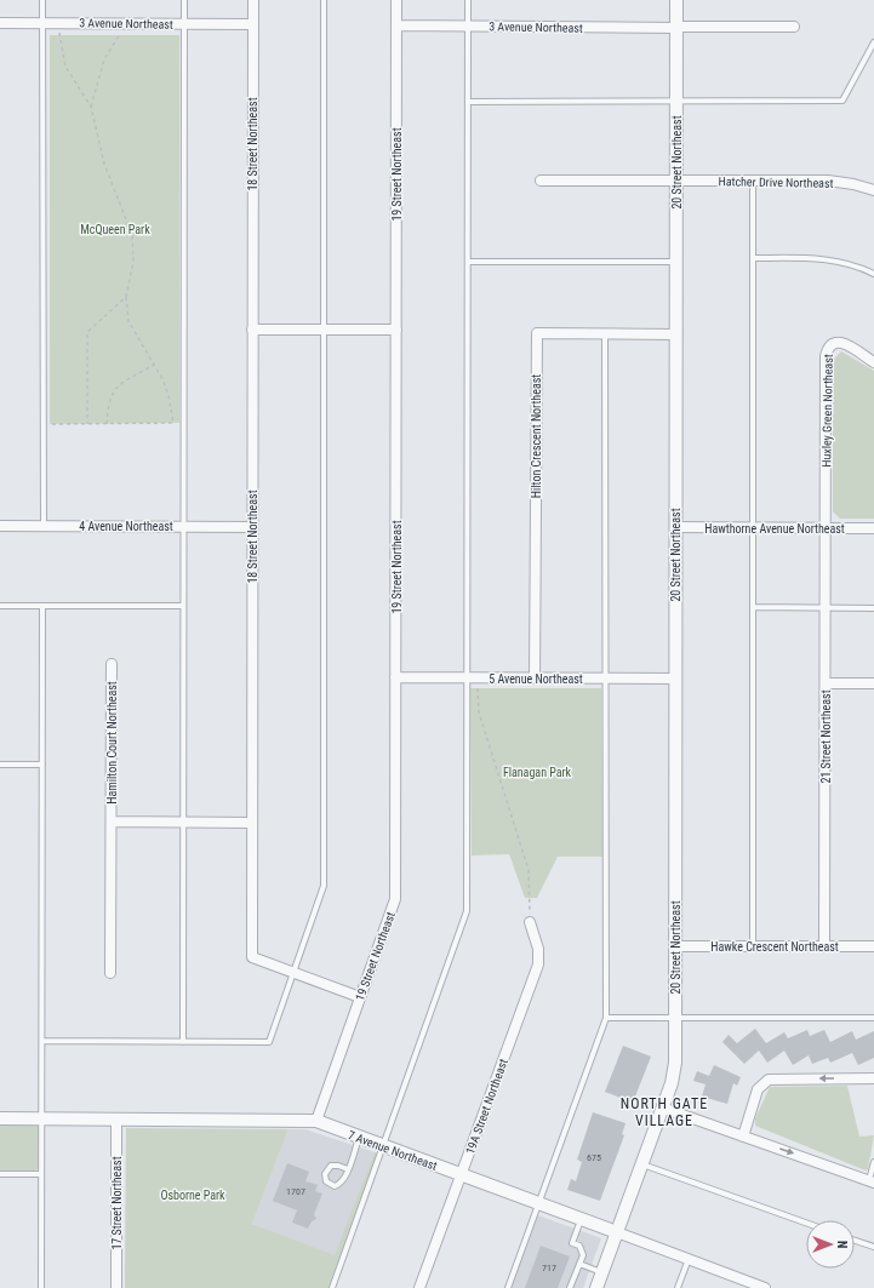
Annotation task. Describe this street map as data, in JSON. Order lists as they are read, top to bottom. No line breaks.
{"streets":{"street":["3 Avenue Northeast","18 Street Northeast","20 Street Northeast","19 Street Northeast","Hatcher Drive Northeast","Huxley Green Northeast","Hilton Crescent Northeast","4 Avenue Northeast","Hawthorne Avenue Northeast","5 Avenue Northeast","21 Street Northeast","Hamilton Court Northeast","Hawke Crescent Northeast","19A Street Northeast","7 Avenue Northeast","17 Street Northeast"]},"crossings":[["3 Avenue Northeast","18 Street Northeast"],["3 Avenue Northeast","20 Street Northeast"],["3 Avenue Northeast","19 Street Northeast"],["18 Street Northeast","19 Street Northeast"],["18 Street Northeast","4 Avenue Northeast"],["18 Street Northeast","Hamilton Court Northeast"],["20 Street Northeast","Hatcher Drive Northeast"],["20 Street Northeast","Hilton Crescent Northeast"],["20 Street Northeast","Hawthorne Avenue Northeast"],["20 Street Northeast","5 Avenue Northeast"],["20 Street Northeast","Hawke Crescent Northeast"],["20 Street Northeast","7 Avenue Northeast"],["19 Street Northeast","5 Avenue Northeast"],["19 Street Northeast","7 Avenue Northeast"],["Huxley Green Northeast","Hawthorne Avenue Northeast"],["Huxley Green Northeast","21 Street Northeast"],["Hilton Crescent Northeast","5 Avenue Northeast"],["Hawthorne Avenue Northeast","21 Street Northeast"],["21 Street Northeast","Hawke Crescent Northeast"],["19A Street Northeast","7 Avenue Northeast"],["7 Avenue Northeast","17 Street Northeast"]],"districts":["NORTH GATE VILLAGE"],"parks":["McQueen Park","Flanagan Park","Osborne Park"],"house_numbers":["675","1707","717"],"north":"right"}
